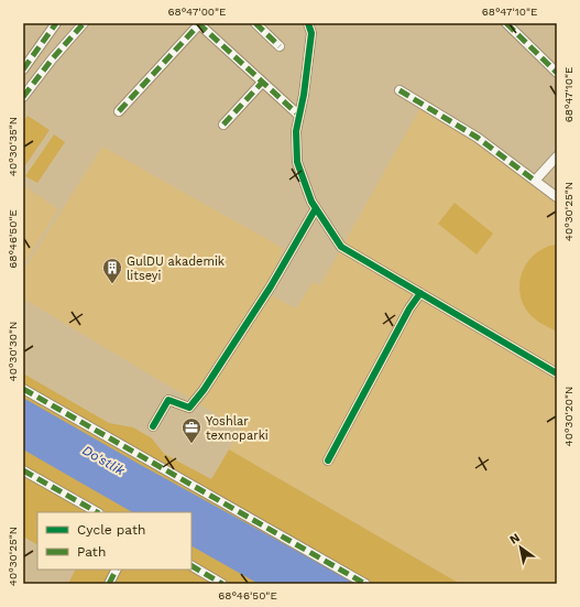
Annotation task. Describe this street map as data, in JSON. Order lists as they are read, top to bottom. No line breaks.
{"water":["Do'stlik"],"places":{"building":["GulDU akademik litseyi"],"office":["Yoshlar texnoparki"]},"legend":["Cycle path","Path"],"north":"top left","coordinates":["68°47'00\"E","68°47'10\"E","40°30'35\"N","40°30'25\"N","68°46'50\"E","40°30'30\"N","40°30'20\"N"]}
